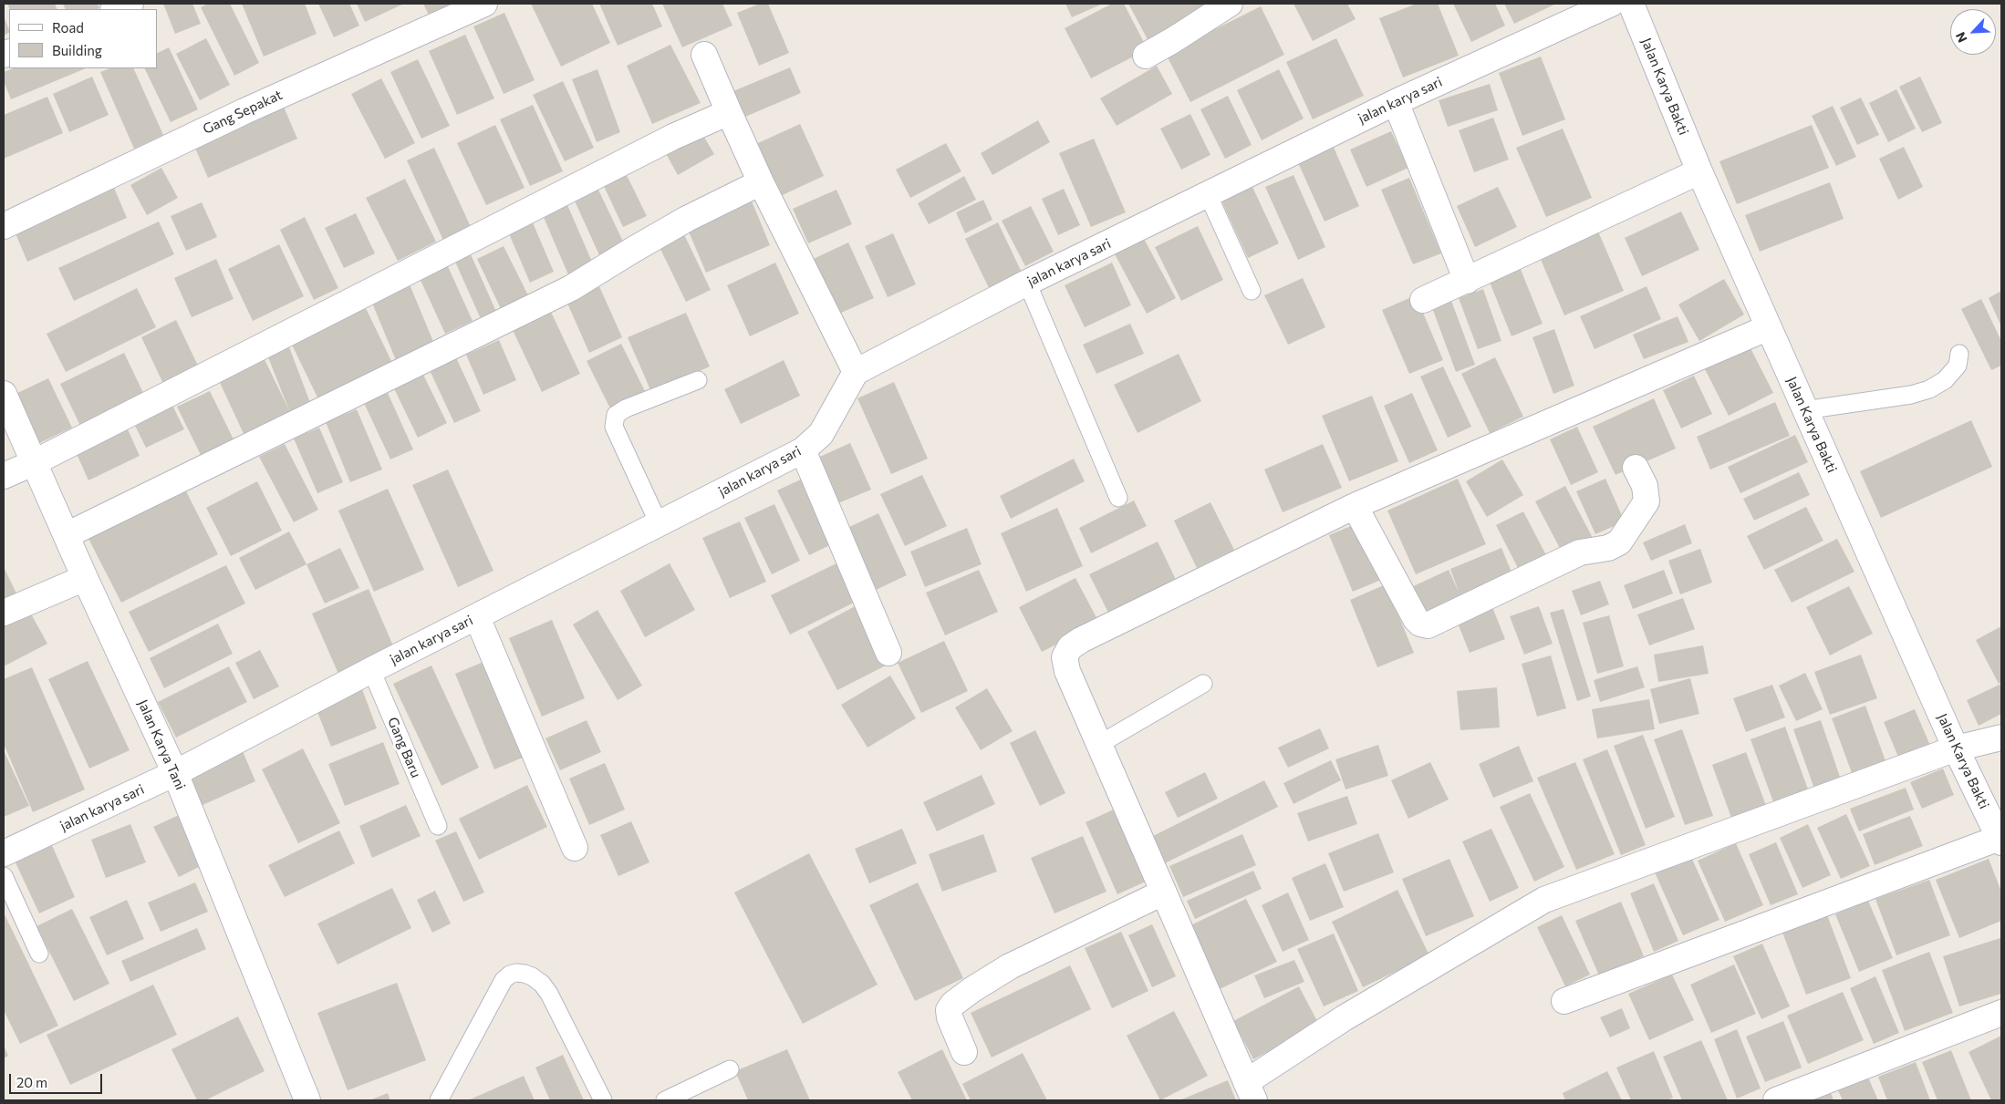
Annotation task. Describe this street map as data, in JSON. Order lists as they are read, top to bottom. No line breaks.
{"streets":{"street":["Jalan Karya Bakti","jalan karya sari","Gang Sepakat","Jalan Karya Tani"],"lane":["Gang Baru"]},"crossings":[["jalan karya sari","Jalan Karya Tani"],["jalan karya sari","Gang Baru"]],"legend":["Road","Building"],"scale_bar":"20 m","north":"bottom left"}
